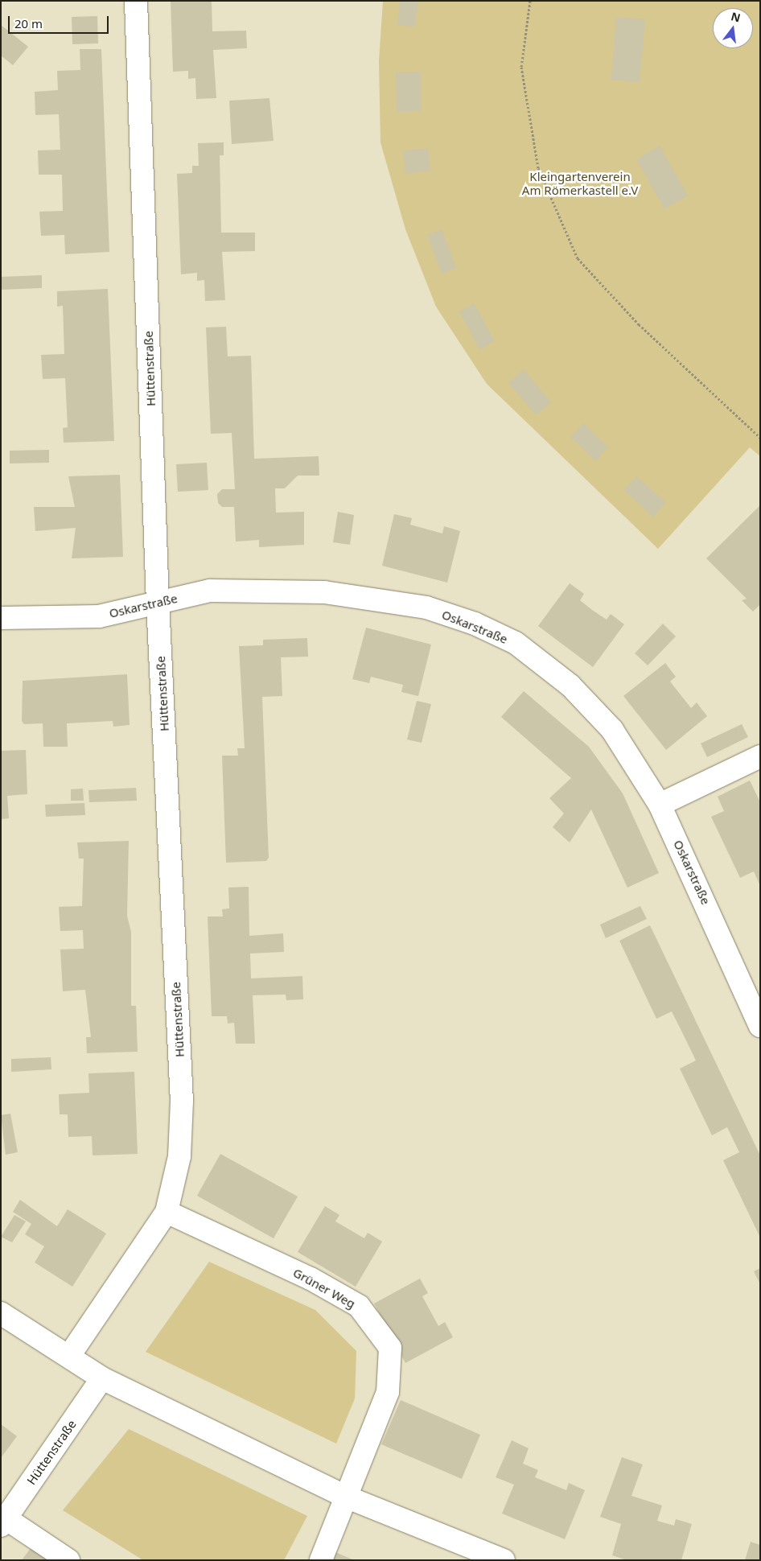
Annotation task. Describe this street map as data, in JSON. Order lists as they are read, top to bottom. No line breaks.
{"streets":{"street":["Hüttenstraße","Oskarstraße","Grüner Weg"]},"crossings":[["Hüttenstraße","Oskarstraße"],["Hüttenstraße","Grüner Weg"]],"parks":["Kleingartenverein Am Römerkastell e.V"],"scale_bar":"20 m","north":"top"}
